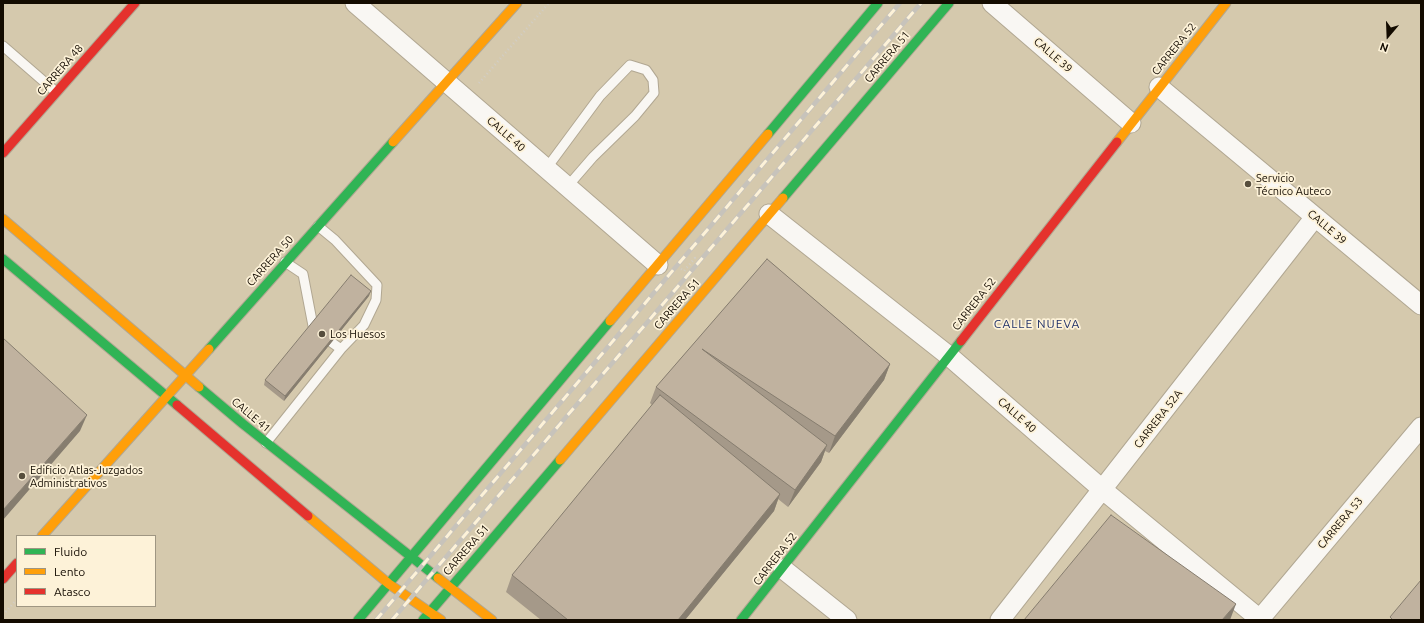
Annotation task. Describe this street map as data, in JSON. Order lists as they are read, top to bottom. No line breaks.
{"streets":{"street":["CARRERA 52","CALLE 39","CARRERA 51","CARRERA 48","CALLE 40","CARRERA 50","CALLE 41","CARRERA 52A","CARRERA 53"]},"crossings":[["CARRERA 52","CALLE 39"],["CARRERA 52","CALLE 40"],["CALLE 39","CARRERA 52A"],["CARRERA 51","CALLE 40"],["CARRERA 51","CALLE 41"],["CALLE 40","CARRERA 50"],["CALLE 40","CARRERA 52A"],["CALLE 40","CARRERA 53"],["CARRERA 50","CALLE 41"]],"districts":["CALLE NUEVA"],"places":["Servicio Técnico Auteco","Los Huesos","Edificio Atlas-Juzgados Administrativos"],"legend":["Fluido","Lento","Atasco"],"north":"bottom"}
